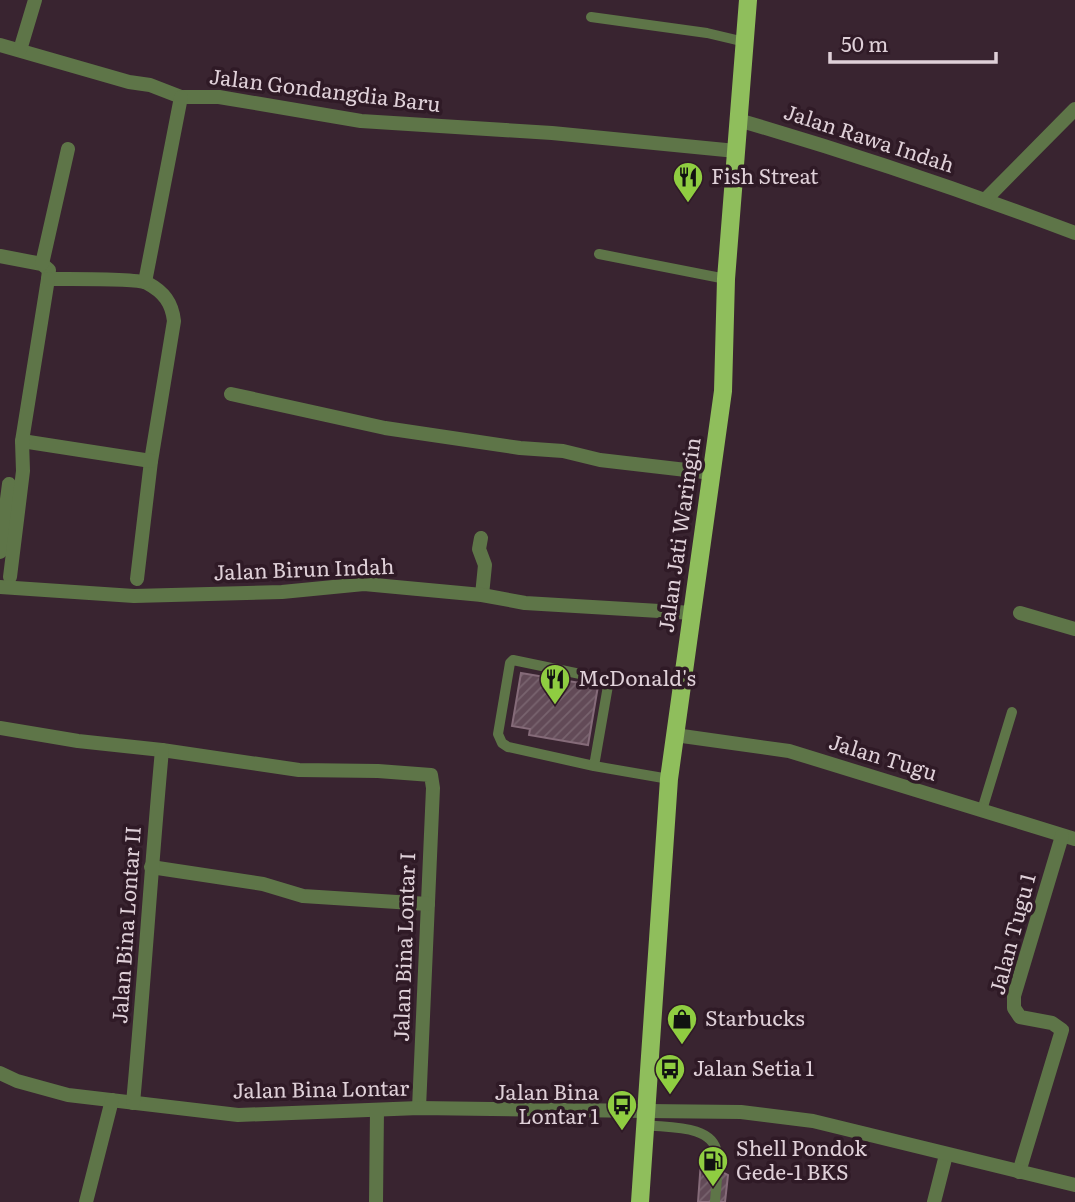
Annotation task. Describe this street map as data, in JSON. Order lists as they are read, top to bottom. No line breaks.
{"streets":{"main road":["Jalan Jati Waringin"],"street":["Jalan Gondangdia Baru","Jalan Rawa Indah","Jalan Birun Indah","Jalan Tugu","Jalan Bina Lontar II","Jalan Tugu 1","Jalan Bina Lontar I","Jalan Bina Lontar"]},"crossings":[["Jalan Gondangdia Baru","Jalan Jati Waringin"],["Jalan Rawa Indah","Jalan Jati Waringin"],["Jalan Jati Waringin","Jalan Birun Indah"],["Jalan Jati Waringin","Jalan Tugu"],["Jalan Jati Waringin","Jalan Bina Lontar"],["Jalan Tugu","Jalan Tugu 1"],["Jalan Bina Lontar II","Jalan Bina Lontar I"],["Jalan Bina Lontar II","Jalan Bina Lontar"],["Jalan Bina Lontar I","Jalan Bina Lontar"]],"places":{"restaurant":["Fish Streat","McDonald's"],"shop":["Starbucks"],"bus stop":["Jalan Setia 1","Jalan Bina Lontar 1"],"fuel station":["Shell Pondok Gede-1 BKS"]},"scale_bar":"50 m"}
